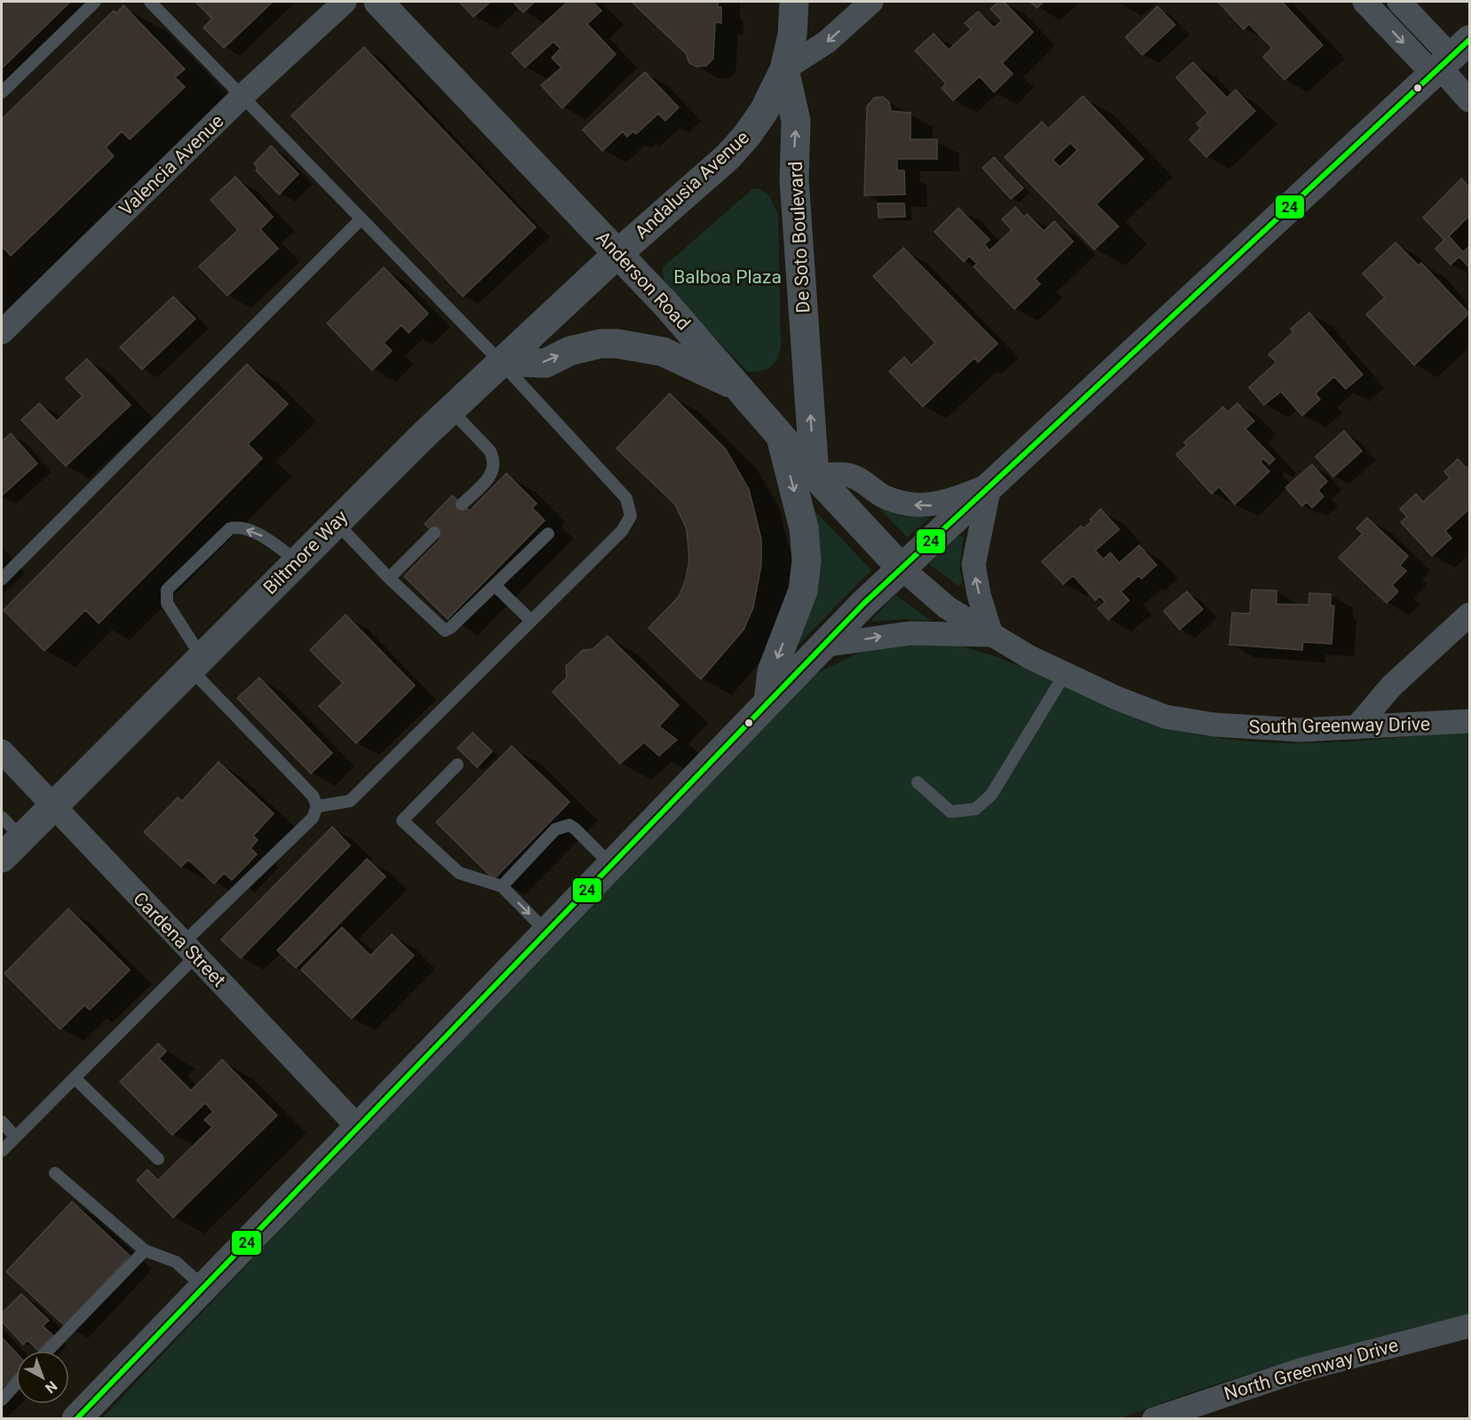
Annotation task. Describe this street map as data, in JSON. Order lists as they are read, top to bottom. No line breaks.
{"streets":{"street":["Valencia Avenue","Andalusia Avenue","De Soto Boulevard","Anderson Road","Biltmore Way","South Greenway Drive","Cardena Street","North Greenway Drive"]},"crossings":[["Andalusia Avenue","De Soto Boulevard"],["Andalusia Avenue","Anderson Road"],["Andalusia Avenue","Biltmore Way"],["De Soto Boulevard","Anderson Road"],["Anderson Road","Biltmore Way"],["Anderson Road","South Greenway Drive"],["Biltmore Way","Cardena Street"]],"one_way":["De Soto Boulevard"],"parks":["Balboa Plaza"],"lines":["transit line 24"],"north":"bottom right"}
